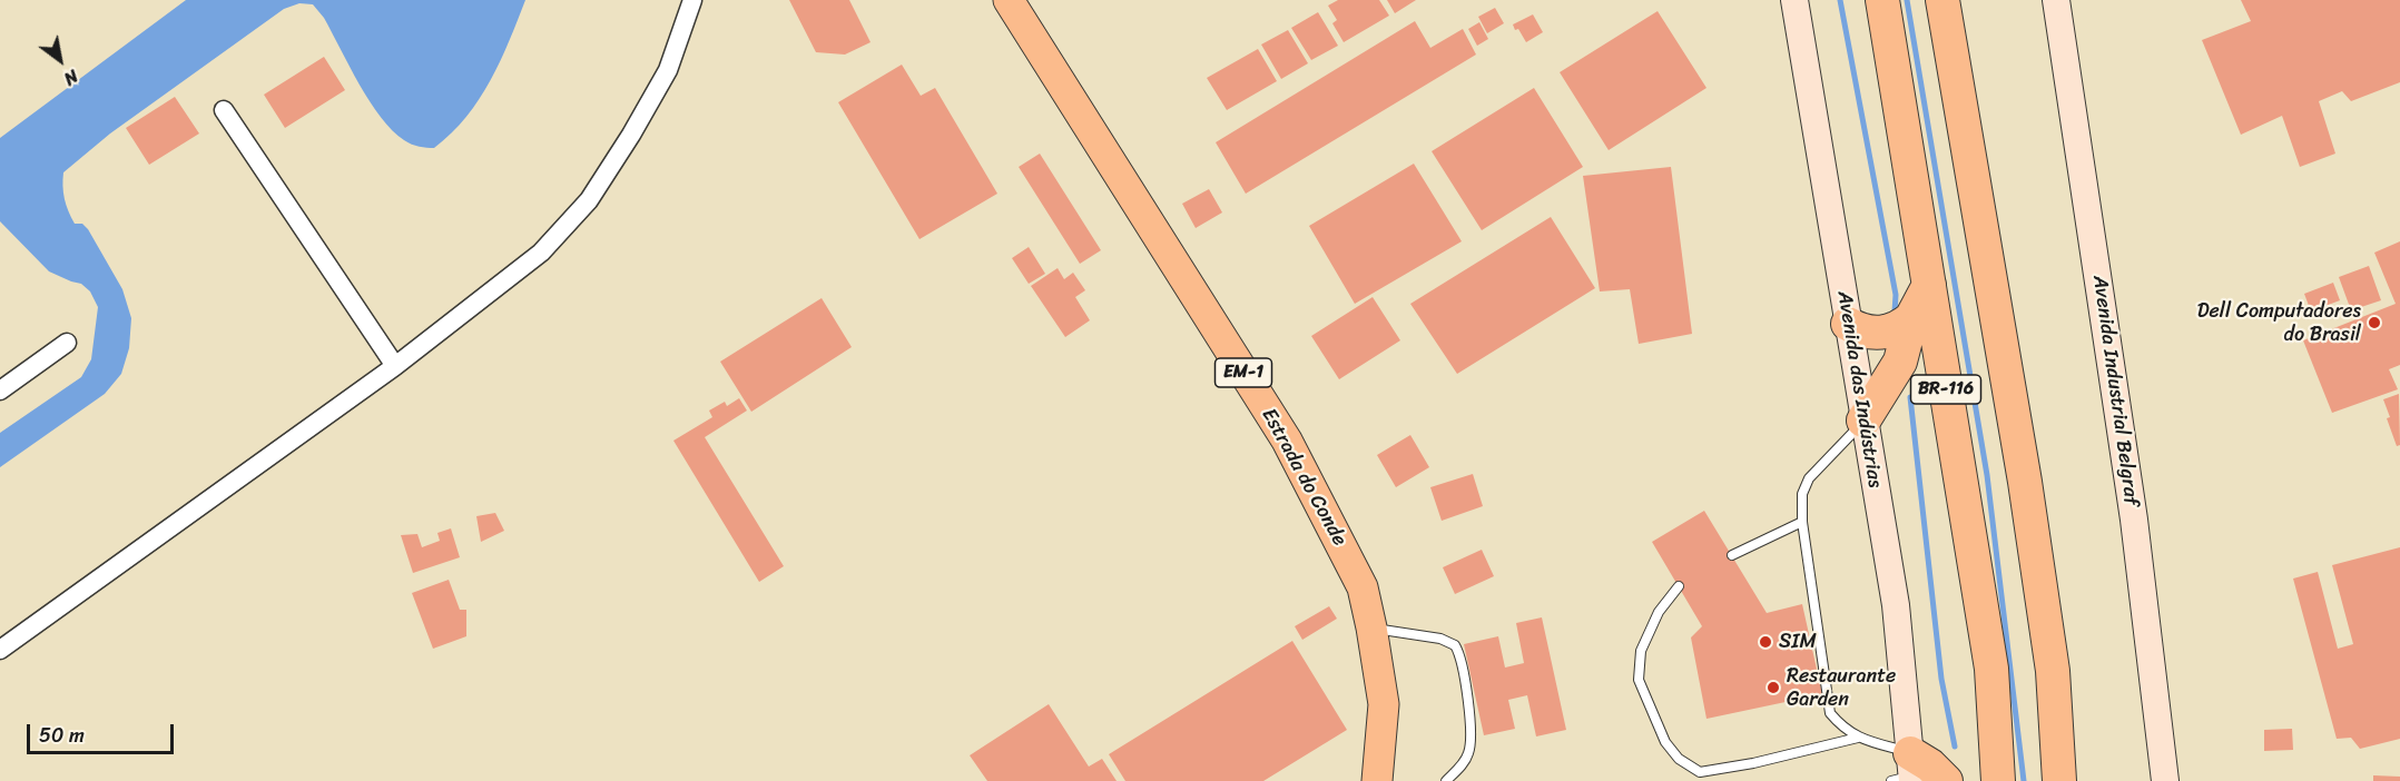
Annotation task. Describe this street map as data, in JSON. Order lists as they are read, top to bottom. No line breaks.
{"streets":{"highway":["BR-116"],"main road":["EM-1","Avenida das Indústrias","Avenida Industrial Belgraf","Estrada do Conde"]},"places":["Dell Computadores do Brasil","SIM","Restaurante Garden"],"scale_bar":"50 m","north":"bottom right"}
